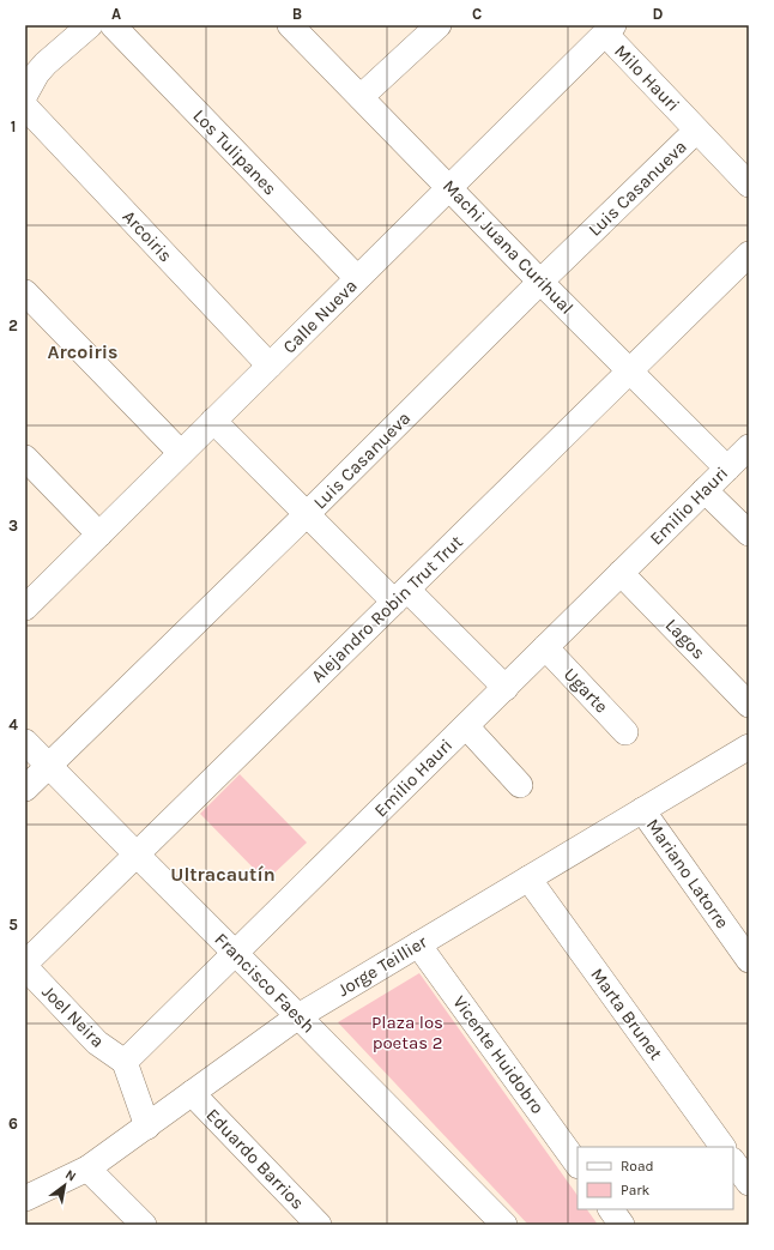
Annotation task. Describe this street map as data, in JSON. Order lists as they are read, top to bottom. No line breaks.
{"streets":{"street":["Milo Hauri","Los Tulipanes","Luis Casanueva","Arcoiris","Machi Juana Curihual","Calle Nueva","Emilio Hauri","Alejandro Robin Trut Trut","Lagos","Ugarte","Mariano Latorre","Jorge Teillier","Francisco Faesh","Marta Brunet","Joel Neira","Vicente Huidobro","Eduardo Barrios"]},"crossings":[["Milo Hauri","Luis Casanueva"],["Milo Hauri","Calle Nueva"],["Los Tulipanes","Calle Nueva"],["Luis Casanueva","Machi Juana Curihual"],["Luis Casanueva","Francisco Faesh"],["Arcoiris","Calle Nueva"],["Machi Juana Curihual","Calle Nueva"],["Machi Juana Curihual","Emilio Hauri"],["Machi Juana Curihual","Alejandro Robin Trut Trut"],["Emilio Hauri","Lagos"],["Emilio Hauri","Ugarte"],["Emilio Hauri","Francisco Faesh"],["Emilio Hauri","Joel Neira"],["Alejandro Robin Trut Trut","Francisco Faesh"],["Alejandro Robin Trut Trut","Joel Neira"],["Mariano Latorre","Jorge Teillier"],["Jorge Teillier","Francisco Faesh"],["Jorge Teillier","Marta Brunet"],["Jorge Teillier","Vicente Huidobro"],["Jorge Teillier","Eduardo Barrios"]],"districts":["Arcoiris","Ultracautín"],"parks":["Plaza los poetas 2"],"legend":["Road","Park"],"north":"top right","grid":{"columns":["A","B","C","D"],"rows":["1","2","3","4","5","6"]}}
